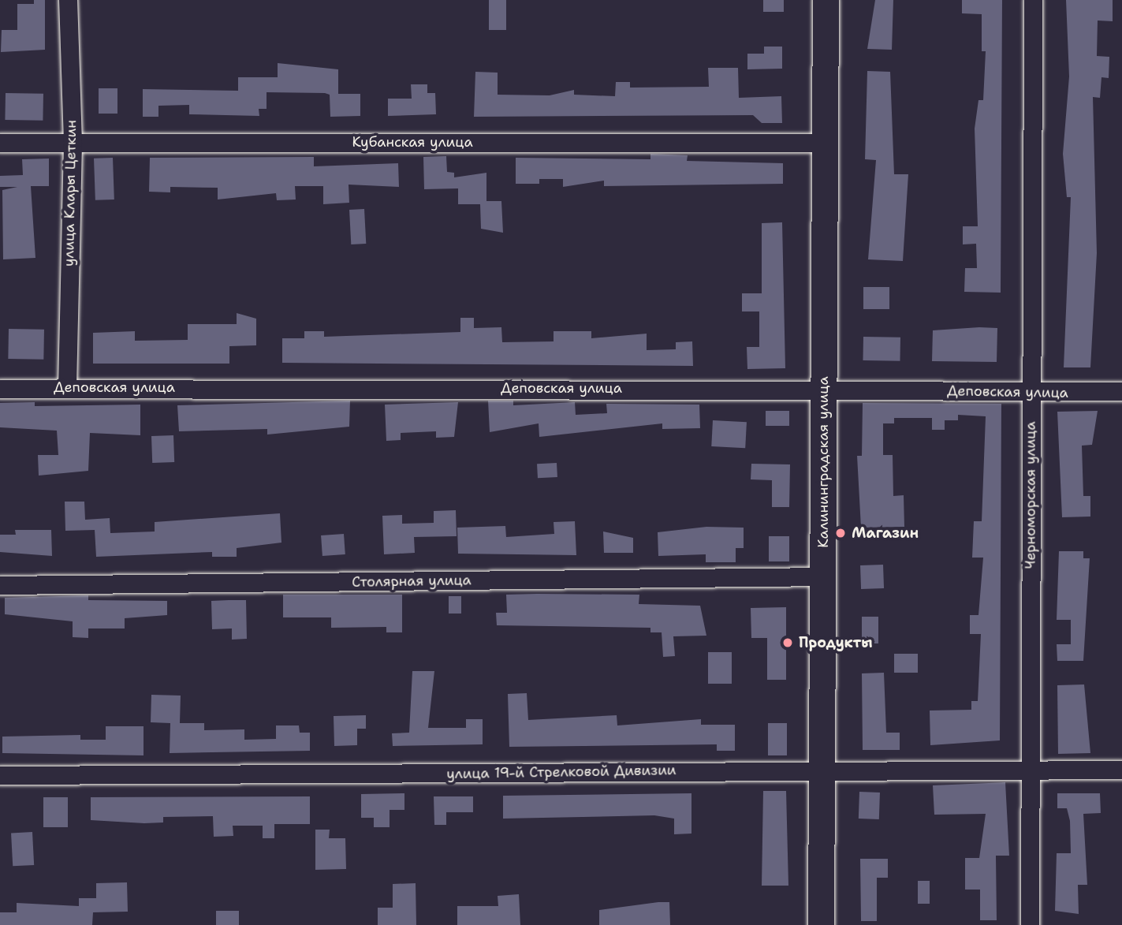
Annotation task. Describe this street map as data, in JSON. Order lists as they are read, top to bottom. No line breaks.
{"streets":{"main road":["Калининградская улица"],"street":["Кубанская улица","улица Клары Цеткин","Деповская улица","Черноморская улица","Столярная улица","улица 19-й Стрелковой Дивизии"]},"crossings":[["Кубанская улица","улица Клары Цеткин"],["Кубанская улица","Калининградская улица"],["улица Клары Цеткин","Деповская улица"],["Деповская улица","Калининградская улица"],["Деповская улица","Черноморская улица"],["Калининградская улица","Столярная улица"],["Калининградская улица","улица 19-й Стрелковой Дивизии"],["Черноморская улица","улица 19-й Стрелковой Дивизии"]],"places":["Магазин","Продукты"]}
